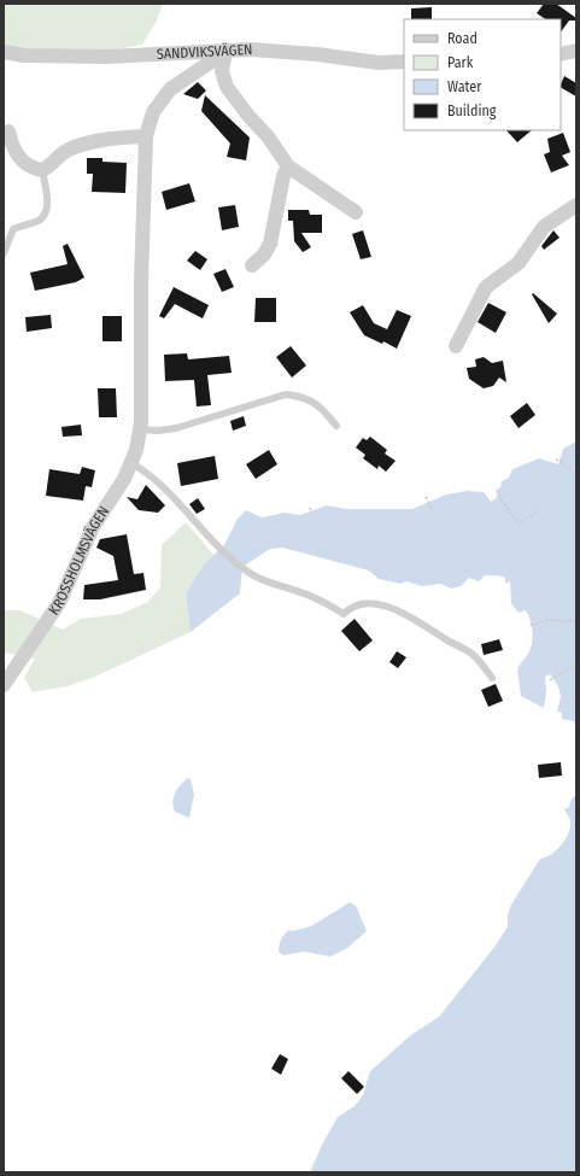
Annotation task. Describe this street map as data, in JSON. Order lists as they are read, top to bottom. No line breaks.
{"streets":{"street":["SANDVIKSVÄGEN","KROSSHOLMSVÄGEN"]},"crossings":[["SANDVIKSVÄGEN","KROSSHOLMSVÄGEN"]],"legend":["Road","Park","Water","Building"]}
